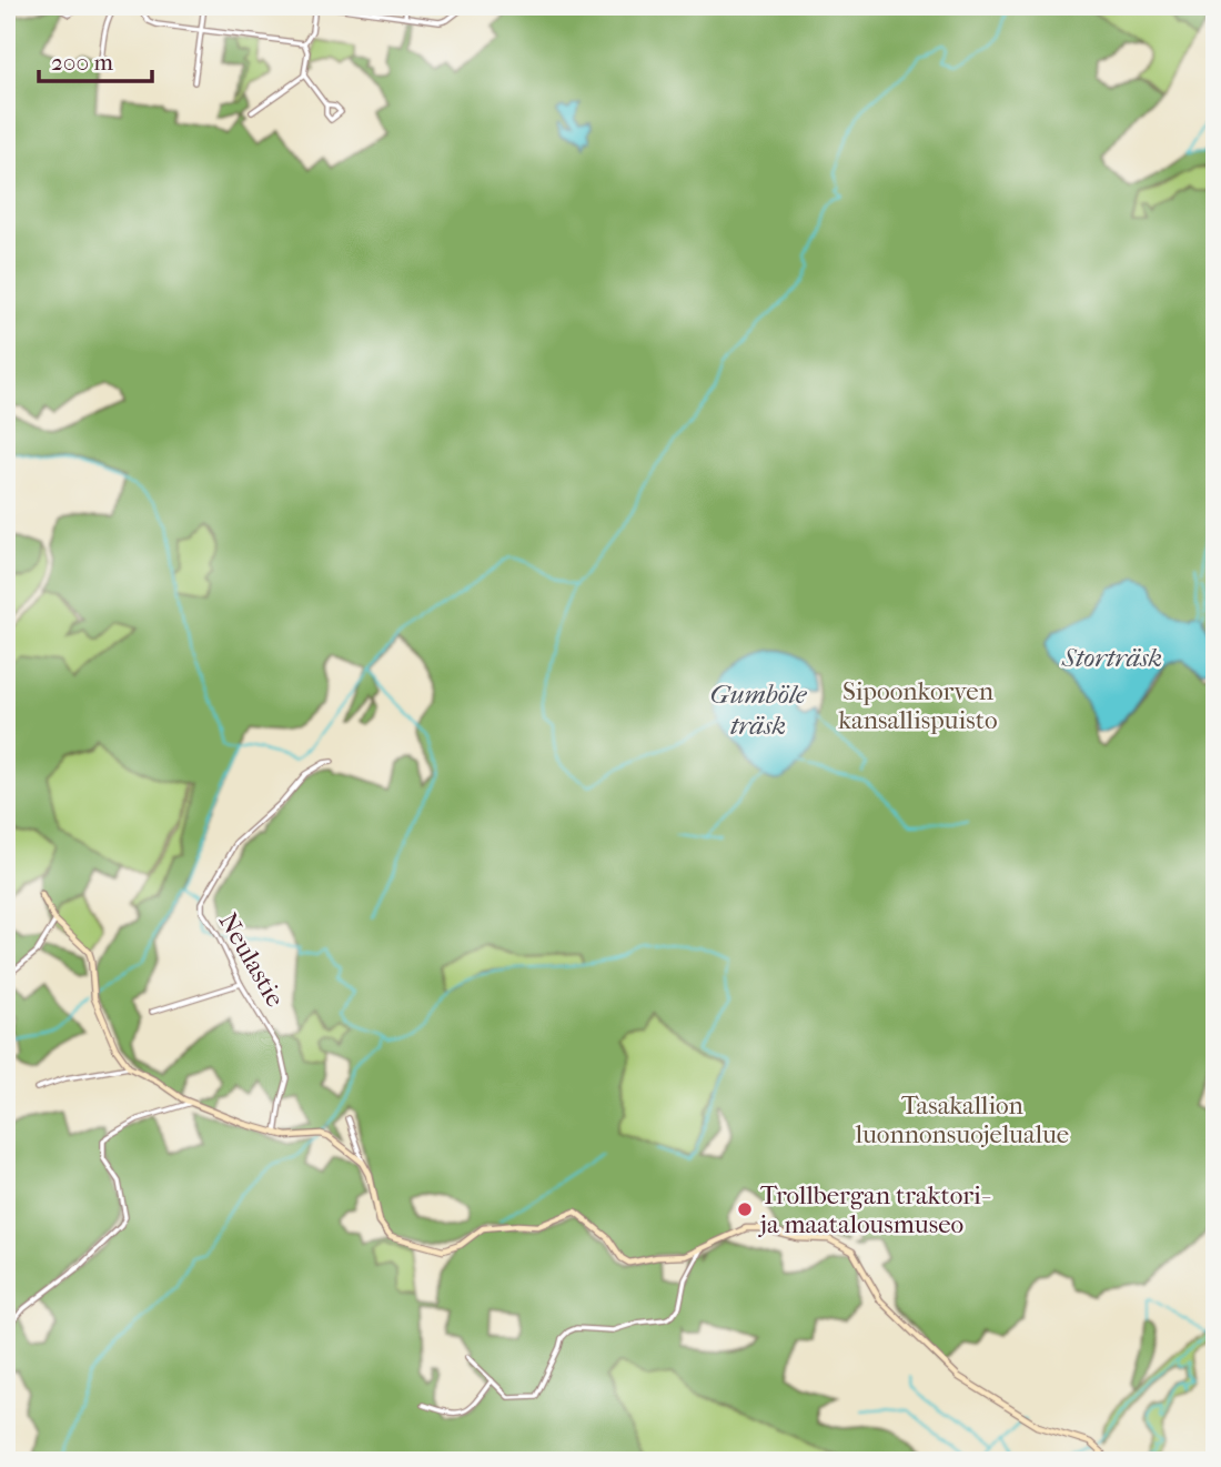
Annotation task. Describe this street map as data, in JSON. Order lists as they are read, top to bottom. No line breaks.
{"streets":{"street":["Neulastie"]},"water":["Storträsk","Gumböle träsk"],"parks":["Sipoonkorven kansallispuisto","Tasakallion luonnonsuojelualue"],"places":["Trollbergan traktori- ja maatalousmuseo"],"scale_bar":"200 m"}
